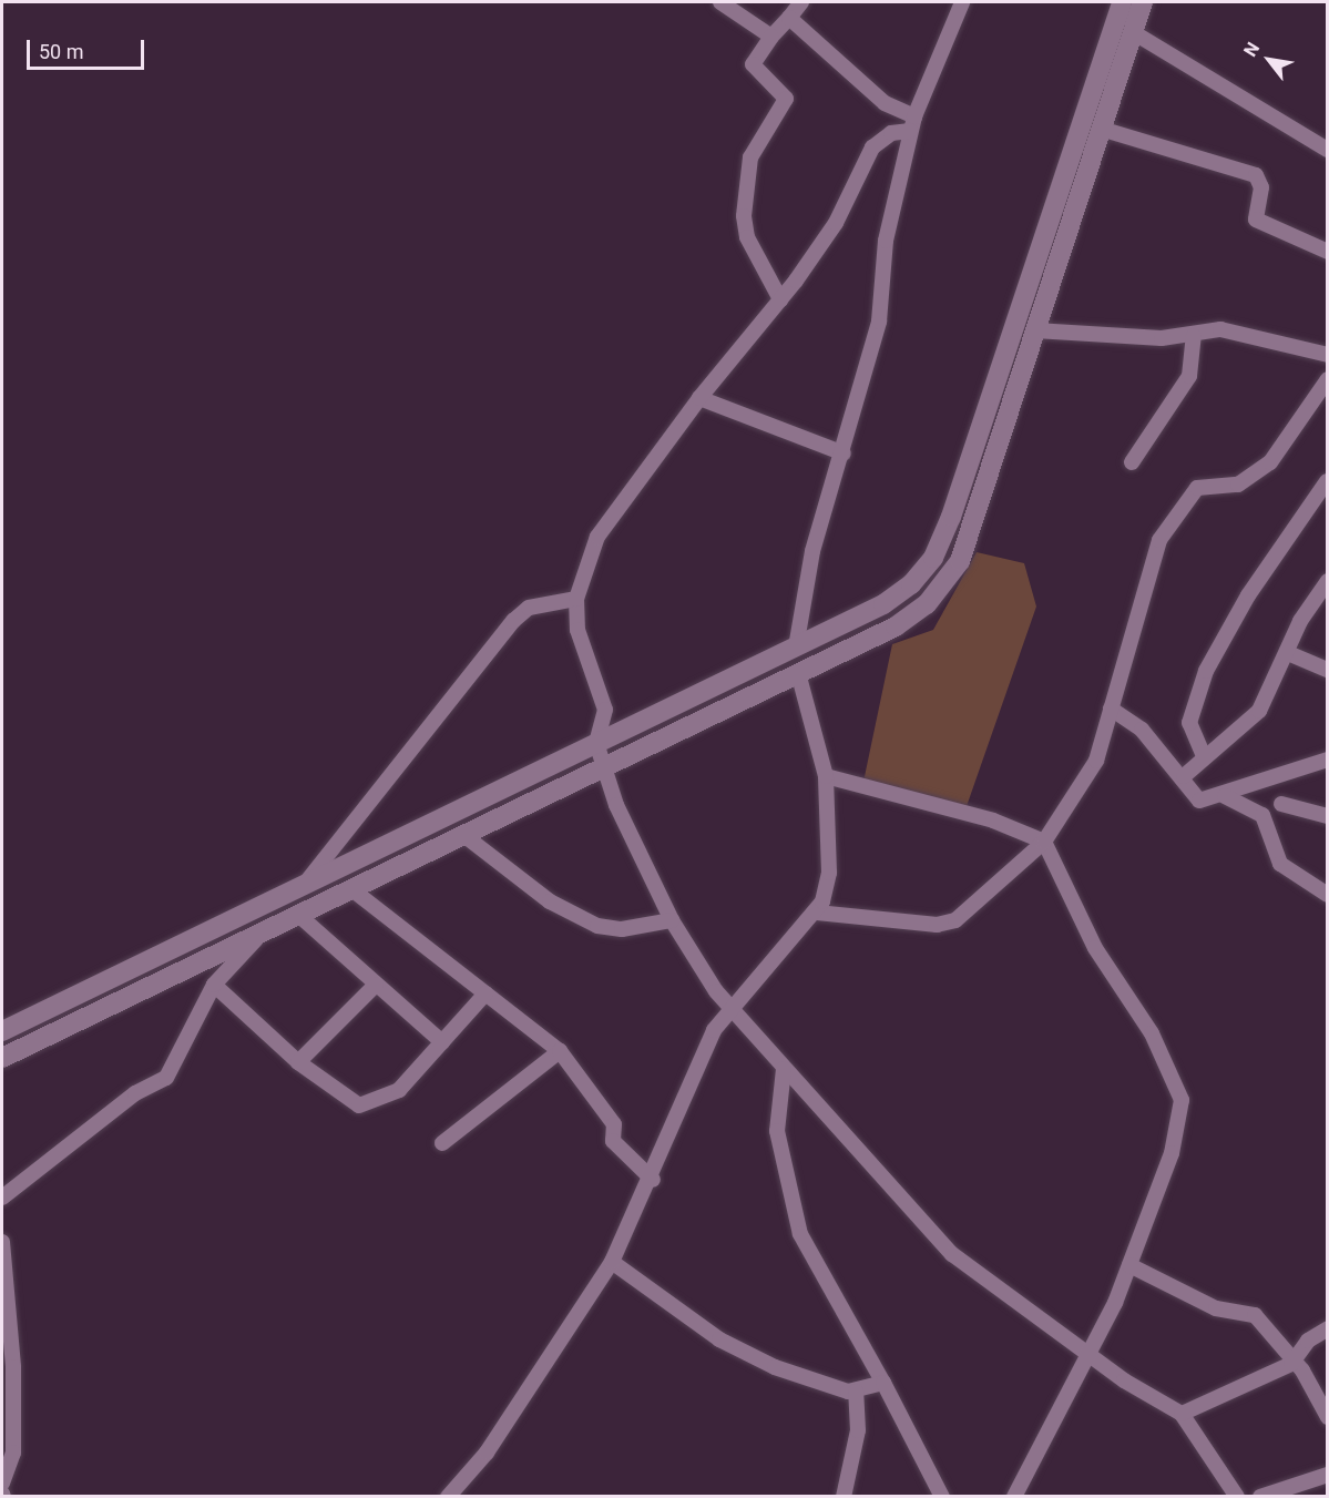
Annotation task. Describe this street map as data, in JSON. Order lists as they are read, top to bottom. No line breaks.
{"scale_bar":"50 m","north":"top left"}
